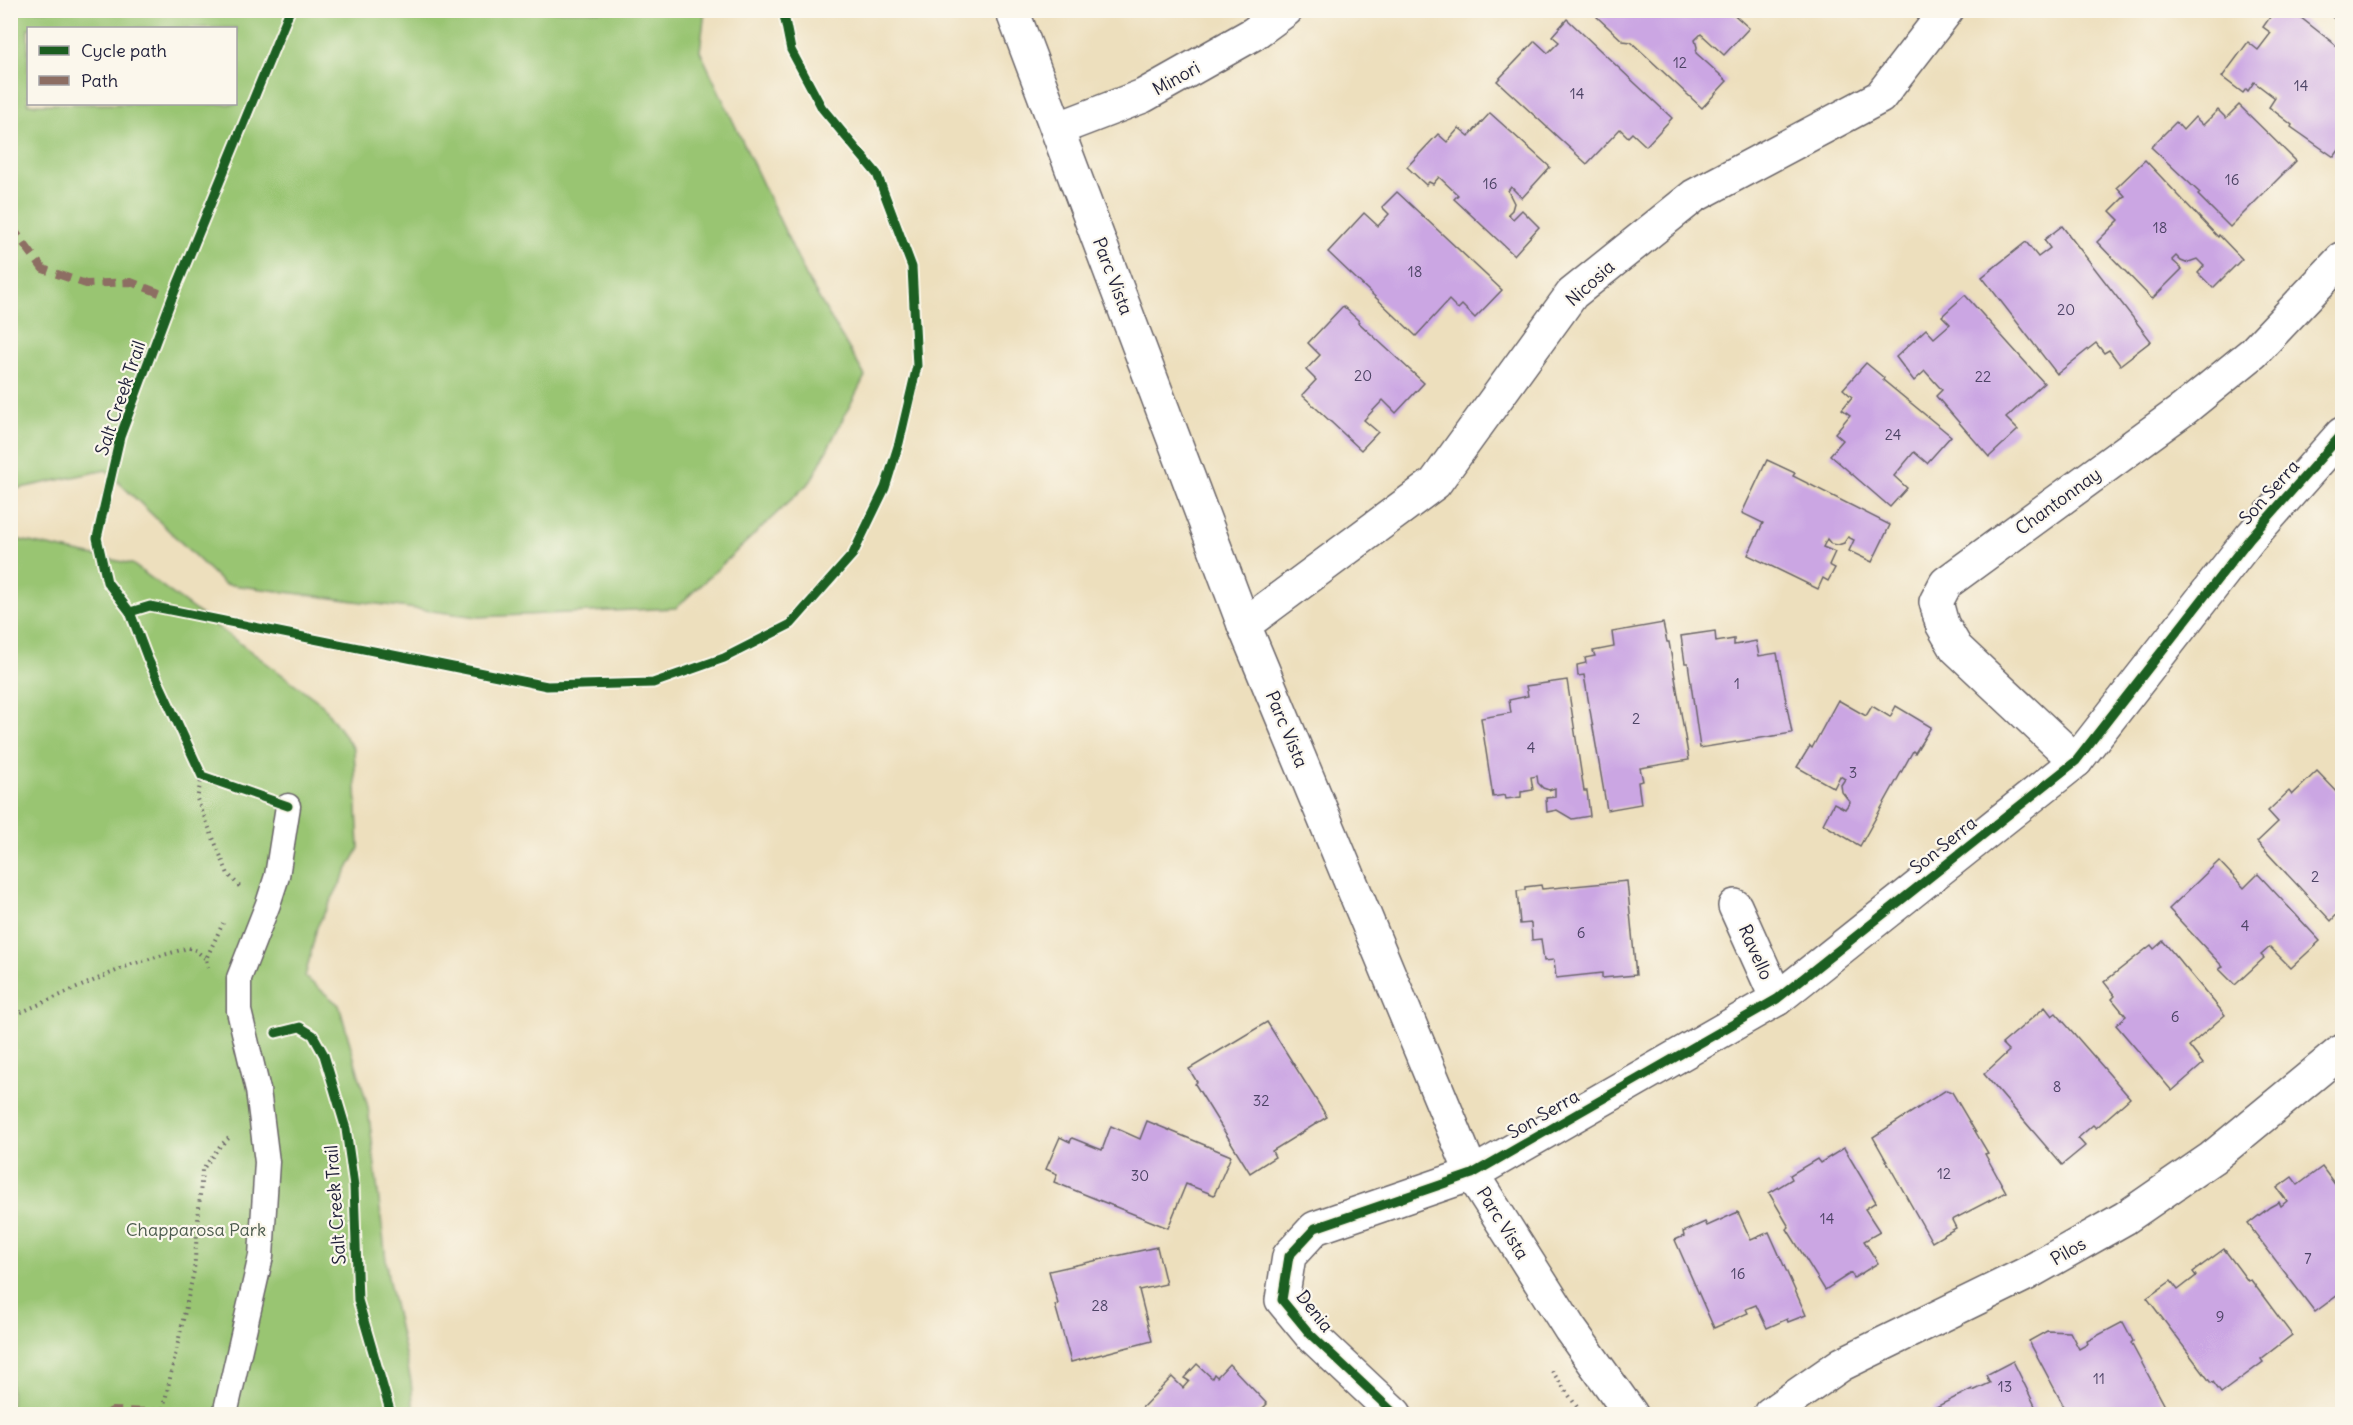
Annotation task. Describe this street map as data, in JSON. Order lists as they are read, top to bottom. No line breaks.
{"streets":{"street":["Minori","Parc Vista","Nicosia","Son Serra","Chantonnay","Ravello","Pilos","Denia"],"cycle path":["Salt Creek Trail"]},"crossings":[["Minori","Parc Vista"],["Parc Vista","Nicosia"],["Parc Vista","Son Serra"],["Parc Vista","Denia"],["Son Serra","Chantonnay"],["Son Serra","Ravello"],["Son Serra","Denia"]],"parks":["Chapparosa Park"],"house_numbers":["12","14","14","16","16","18","18","20","20","22","24","1","2","4","3","2","4","6","6","8","32","12","30","14","7","16","28","9","11","13"],"legend":["Cycle path","Path"]}
